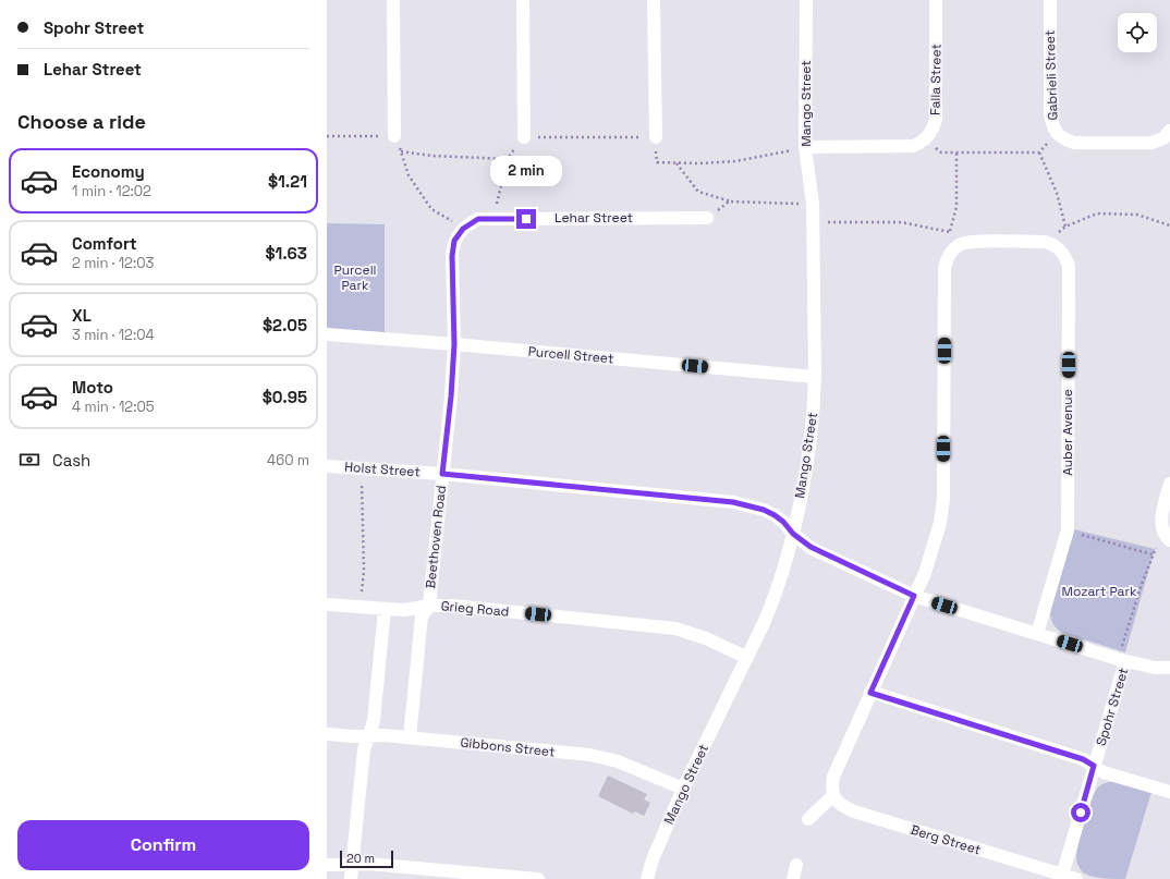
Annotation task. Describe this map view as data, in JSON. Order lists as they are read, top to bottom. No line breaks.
{"streets":{"street":["Gabrieli Street","Falla Street","Mango Street","Lehar Street","Purcell Street","Auber Avenue","Holst Street","Beethoven Road","Grieg Road","Spohr Street","Gibbons Street","Berg Street"]},"crossings":[["Mango Street","Purcell Street"],["Mango Street","Holst Street"],["Mango Street","Grieg Road"],["Mango Street","Gibbons Street"],["Lehar Street","Beethoven Road"],["Purcell Street","Beethoven Road"],["Auber Avenue","Holst Street"],["Holst Street","Beethoven Road"],["Holst Street","Spohr Street"],["Beethoven Road","Grieg Road"],["Beethoven Road","Gibbons Street"],["Spohr Street","Berg Street"]],"parks":["Purcell Park","Mozart Park"],"scale_bar":"20 m","page":{"banner":["Spohr Street","Lehar Street"],"heading":"Choose a ride","list":[{"name":"Economy","note":"1 min · 12:02","value":"$1.21"},{"name":"Comfort","note":"2 min · 12:03","value":"$1.63"},{"name":"XL","note":"3 min · 12:04","value":"$2.05"},{"name":"Moto","note":"4 min · 12:05","value":"$0.95"}],"bubble":"2 min","pay":["Cash","460 m"],"buttons":"Confirm","scale":"20 m"}}
